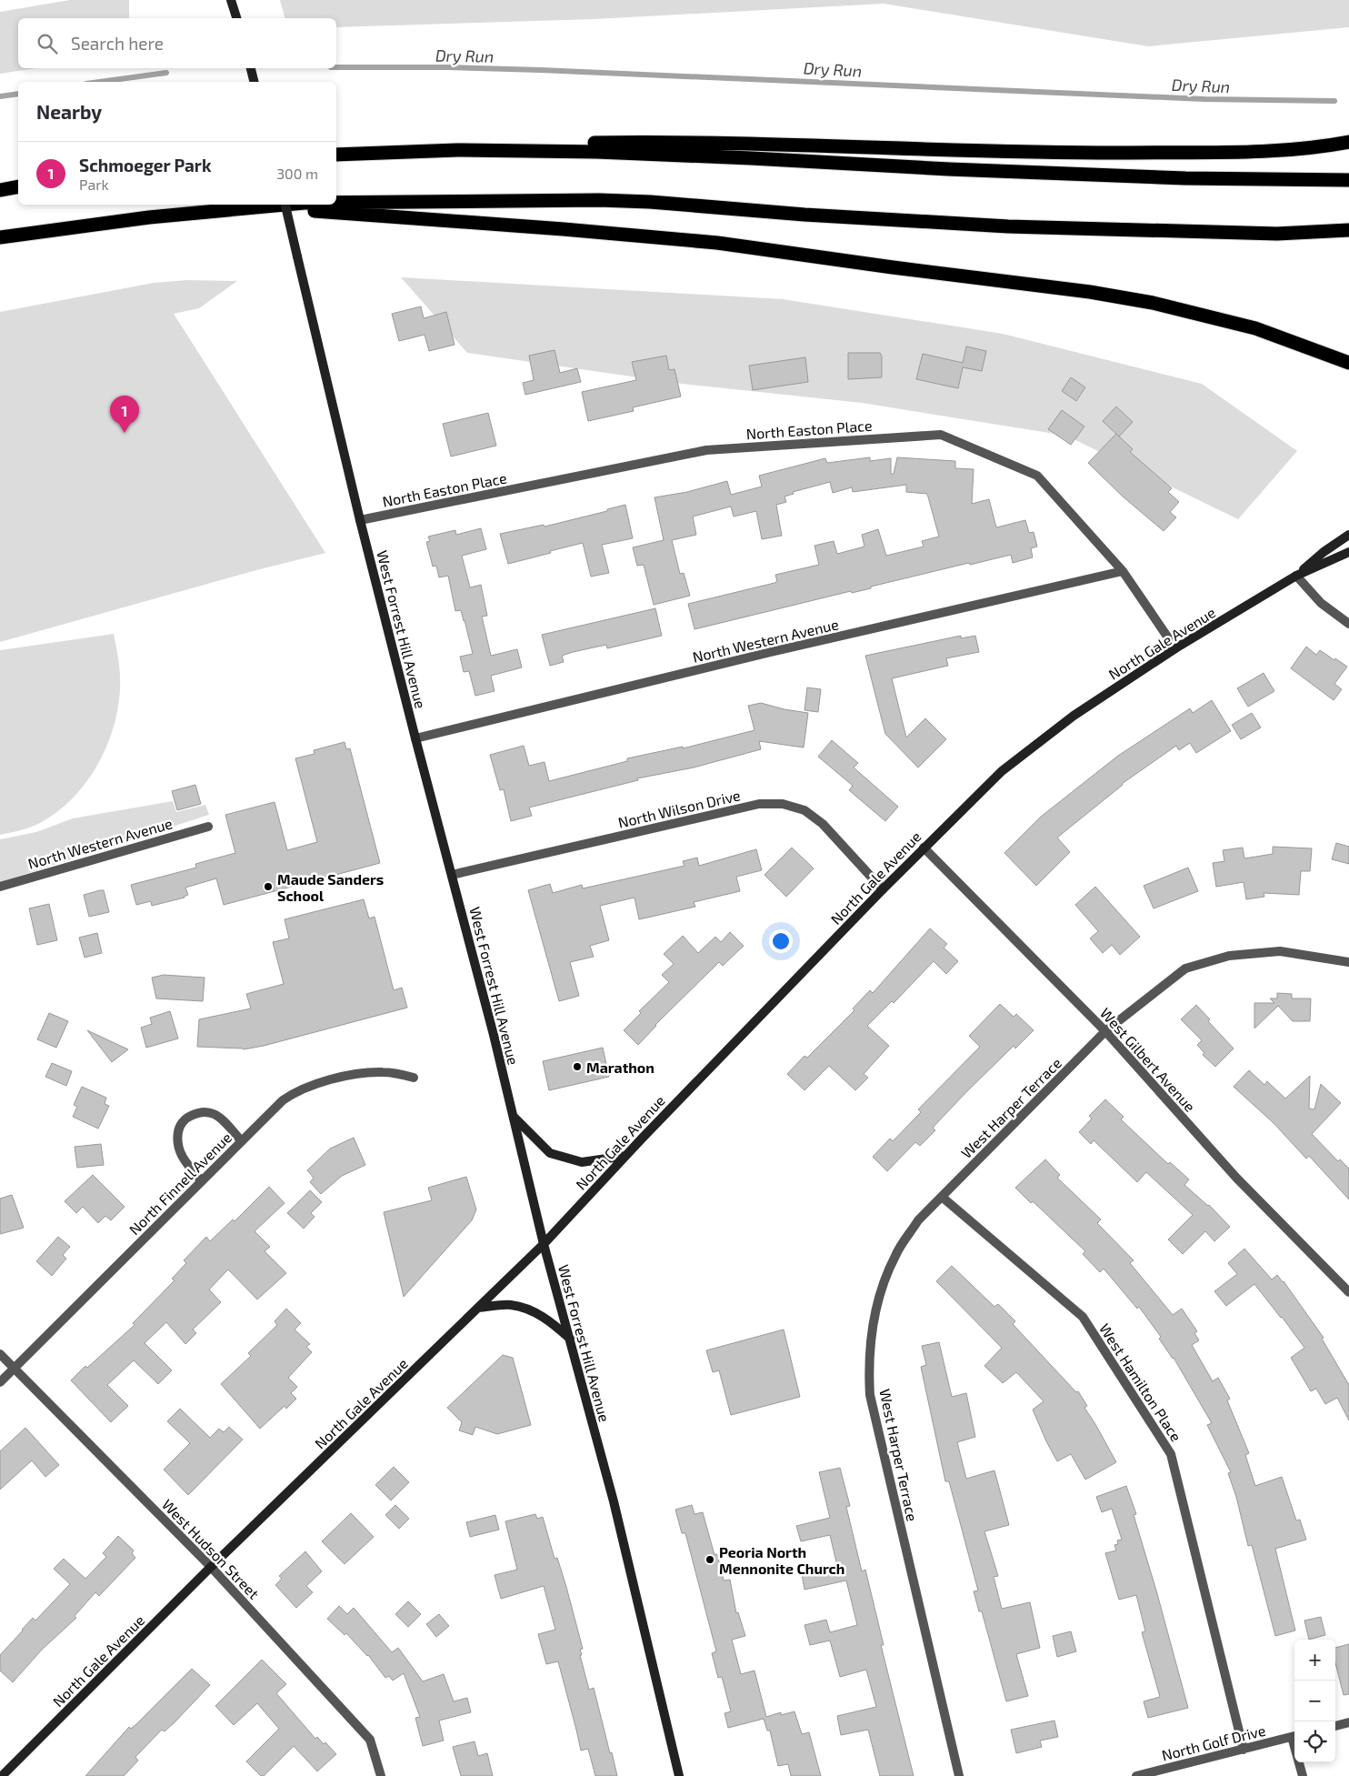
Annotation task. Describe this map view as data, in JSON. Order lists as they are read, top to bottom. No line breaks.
{"streets":{"main road":["West Forrest Hill Avenue","North Gale Avenue"],"street":["North Easton Place","North Western Avenue","North Wilson Drive","West Gilbert Avenue","West Harper Terrace","North Finnell Avenue","West Hamilton Place","West Hudson Street","North Golf Drive"]},"crossings":[["North Easton Place","West Forrest Hill Avenue"],["North Easton Place","North Western Avenue"],["North Easton Place","North Gale Avenue"],["West Forrest Hill Avenue","North Western Avenue"],["West Forrest Hill Avenue","North Gale Avenue"],["West Forrest Hill Avenue","North Wilson Drive"],["North Gale Avenue","North Wilson Drive"],["North Gale Avenue","West Gilbert Avenue"],["North Gale Avenue","West Hudson Street"],["West Gilbert Avenue","West Harper Terrace"],["West Harper Terrace","West Hamilton Place"],["North Finnell Avenue","West Hudson Street"],["West Hamilton Place","North Golf Drive"]],"water":["Dry Run"],"places":["Maude Sanders School","Marathon","Peoria North Mennonite Church"],"page":{"search":"Search here","heading":"Nearby","list":[{"mark":"1","name":"Schmoeger Park","note":"Park","value":"300 m"}],"pins":"1","map_buttons":["+","−"]}}
